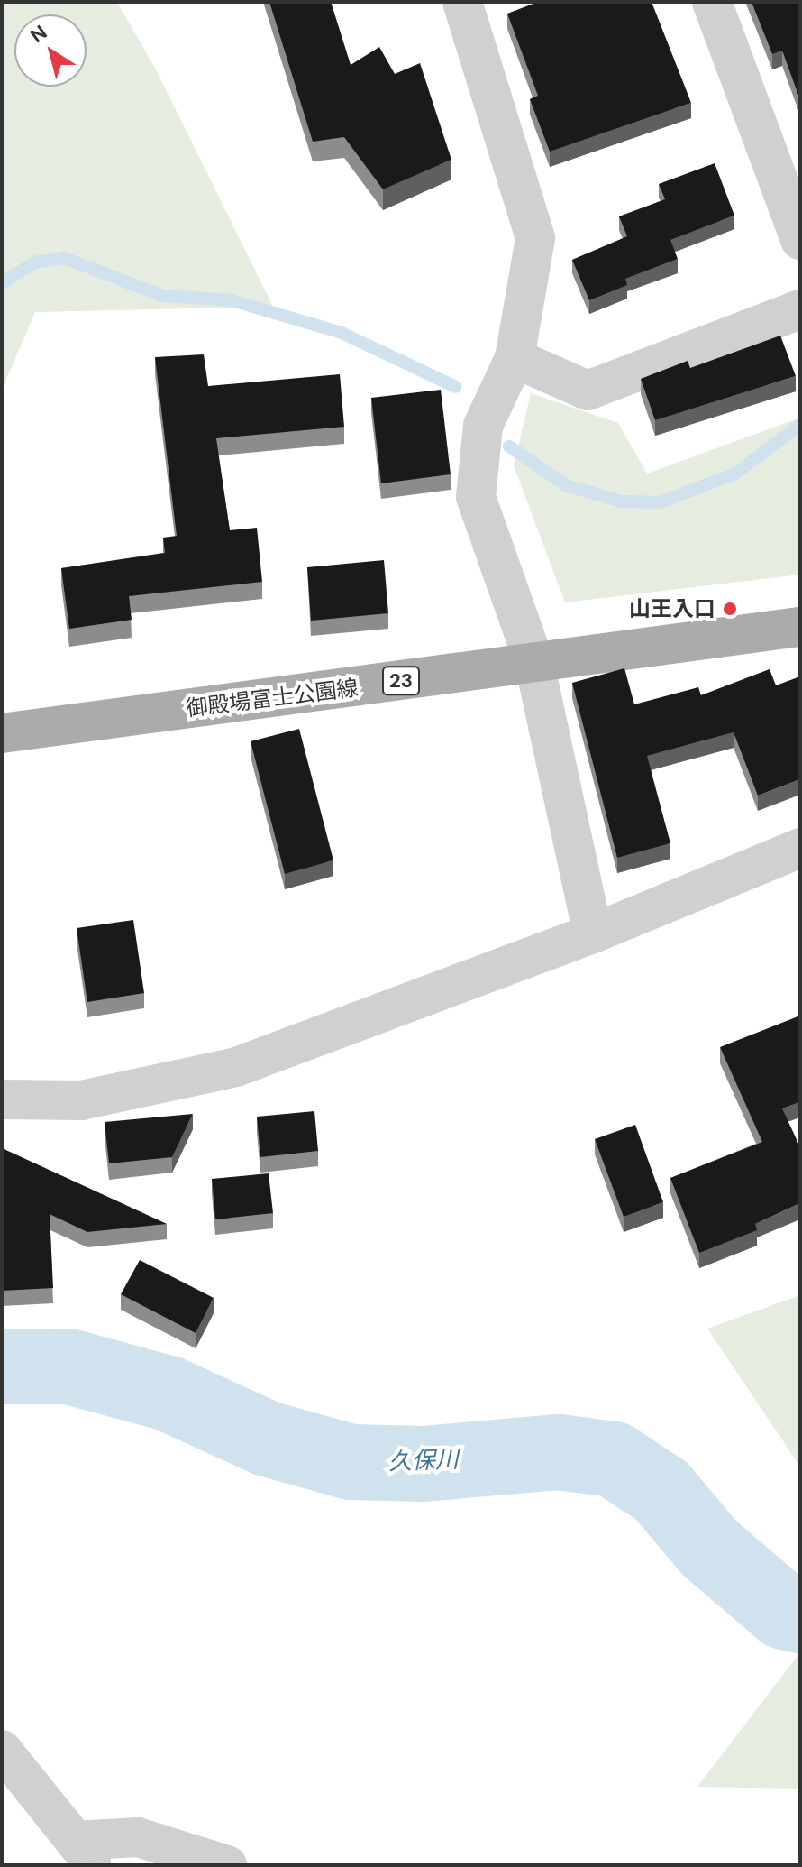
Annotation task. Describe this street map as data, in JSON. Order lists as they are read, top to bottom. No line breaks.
{"streets":{"main road":["23","御殿場富士公園線"]},"water":["久保川"],"places":["山王入口"],"north":"top left"}
